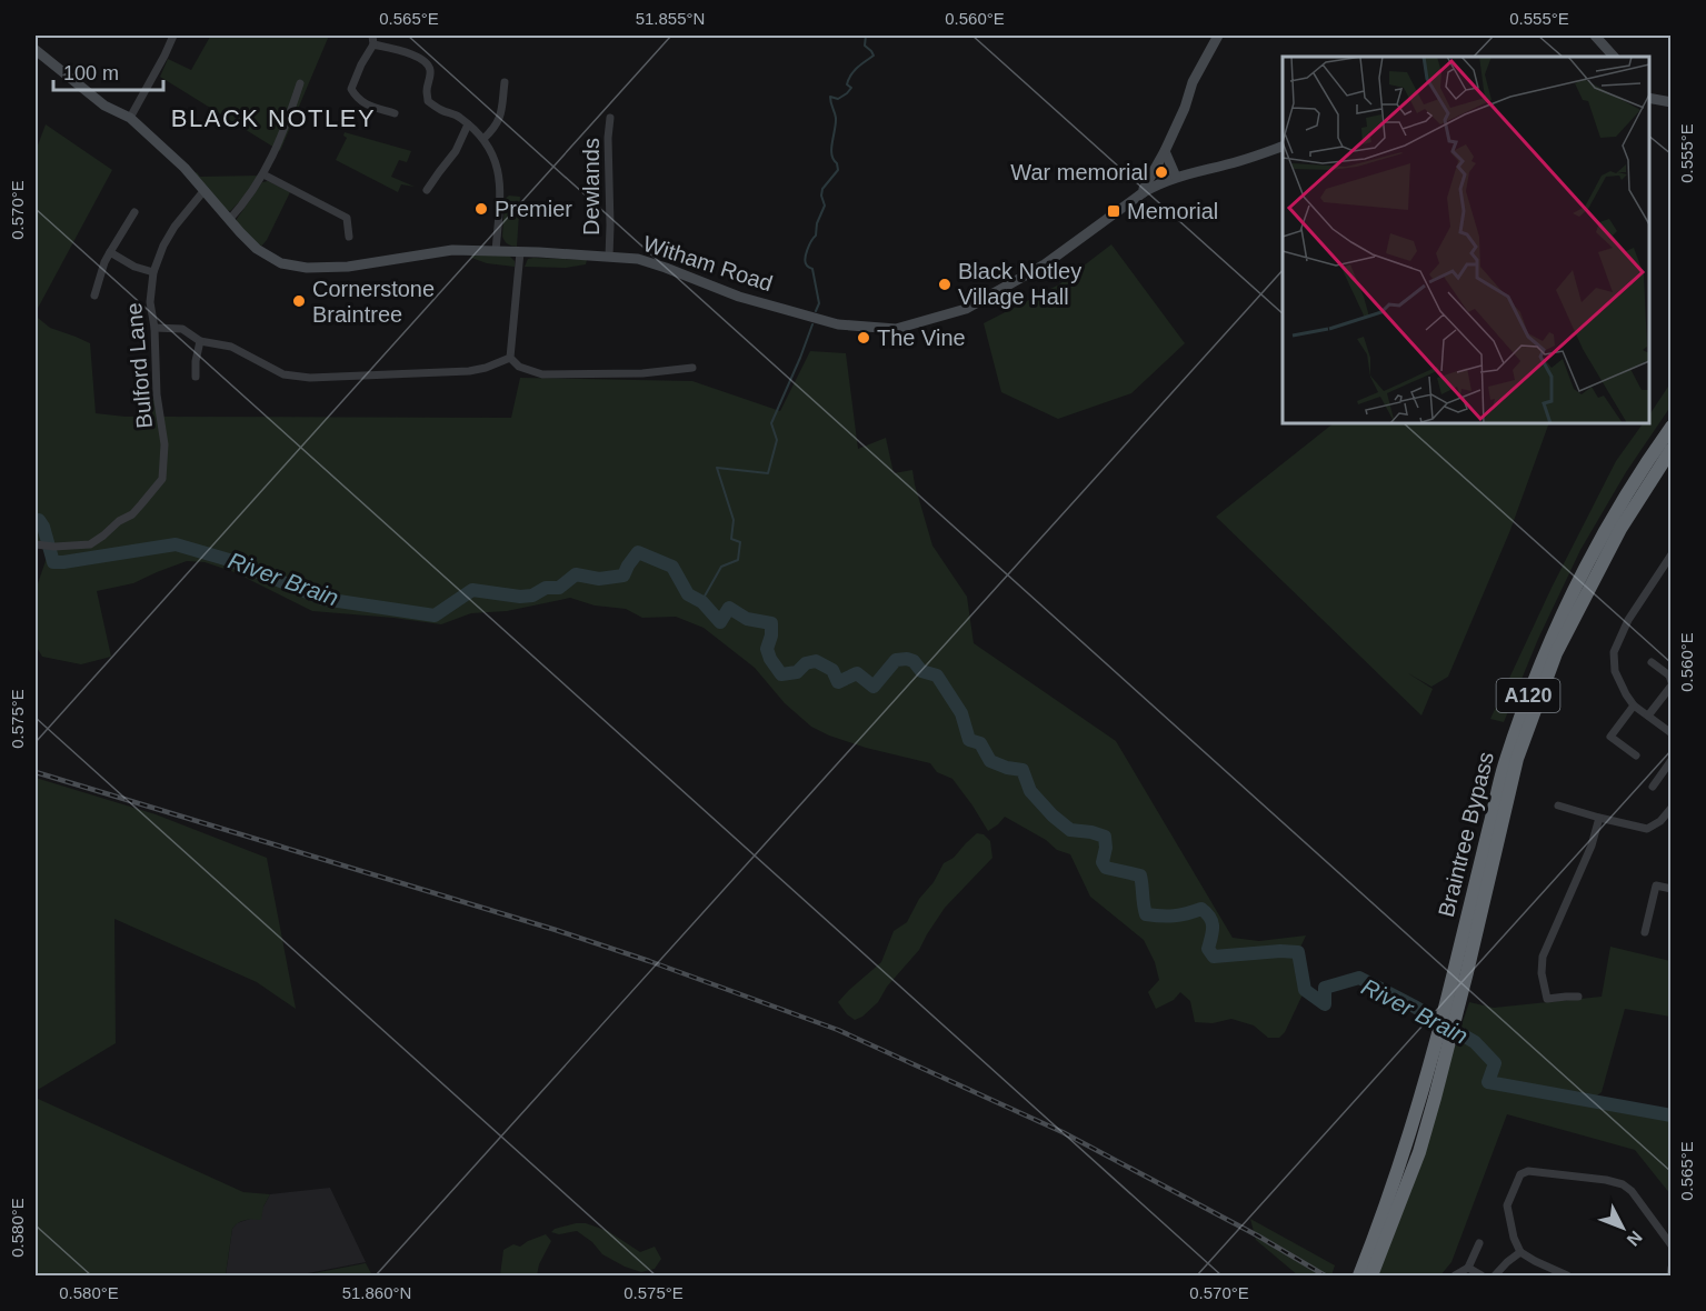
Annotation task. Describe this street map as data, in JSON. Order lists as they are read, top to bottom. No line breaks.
{"streets":{"highway":["A120","Braintree Bypass"],"street":["Dewlands","Witham Road","Bulford Lane"]},"crossings":[["Dewlands","Witham Road"],["Witham Road","Bulford Lane"]],"districts":["BLACK NOTLEY"],"water":["River Brain"],"places":{"other":["War memorial","Premier","Black Notley Village Hall","Cornerstone Braintree","The Vine"],"transit":["Memorial"]},"scale_bar":"100 m","north":"bottom right","coordinates":["0.565°E","51.855°N","0.560°E","0.555°E","0.570°E","0.575°E","0.580°E","51.860°N"]}
